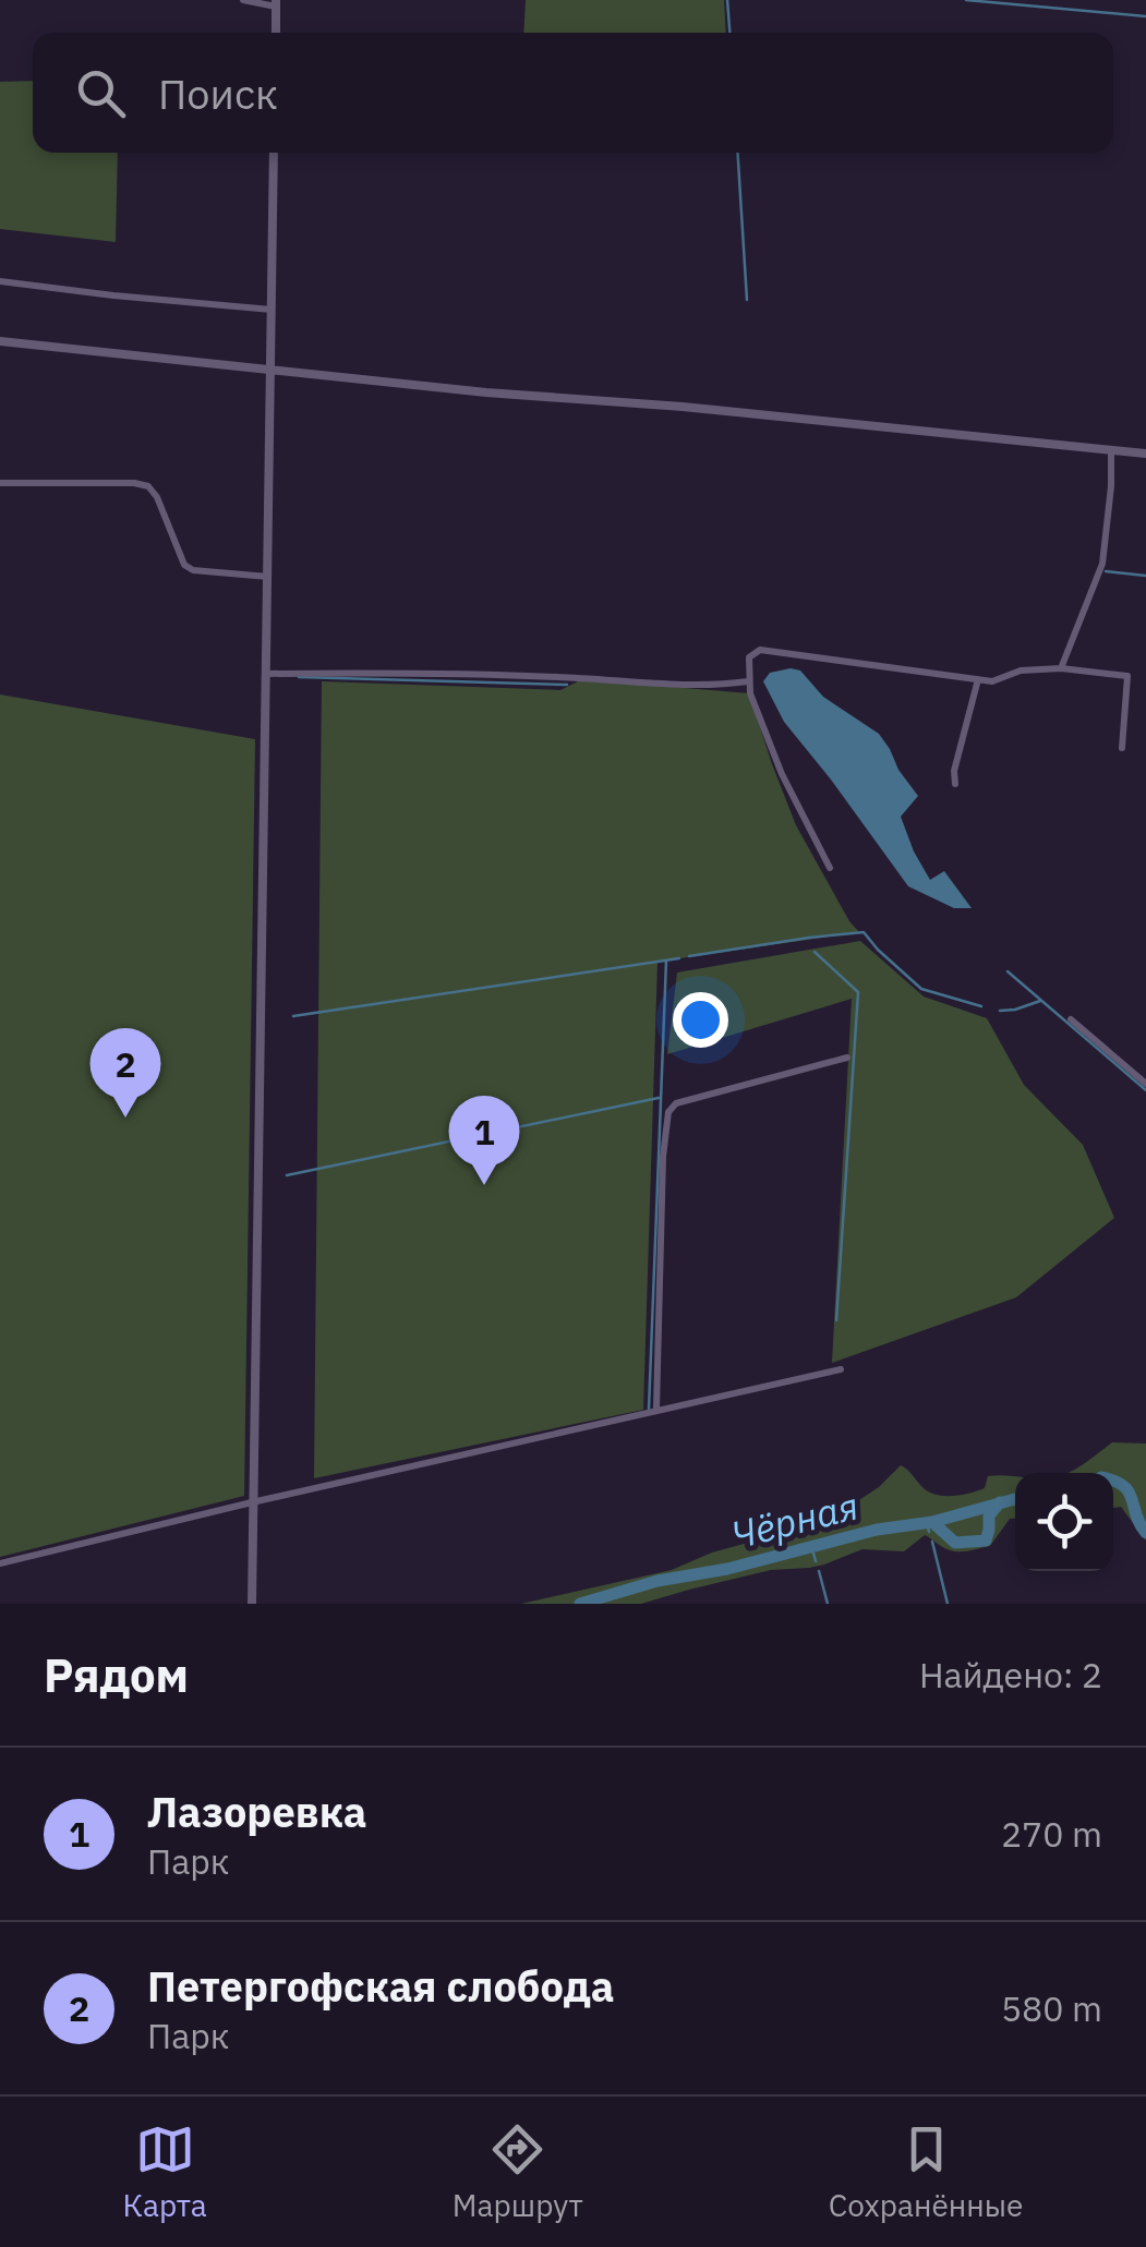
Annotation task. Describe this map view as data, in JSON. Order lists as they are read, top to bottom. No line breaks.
{"water":["Чёрная"],"page":{"search":"Поиск","pins":["2","1"],"heading":["Рядом","Найдено: 2"],"list":[{"mark":"1","name":"Лазоревка","note":"Парк","value":"270 m"},{"mark":"2","name":"Петергофская слобода","note":"Парк","value":"580 m"}],"nav":["Карта","Маршрут","Сохранённые"]}}
